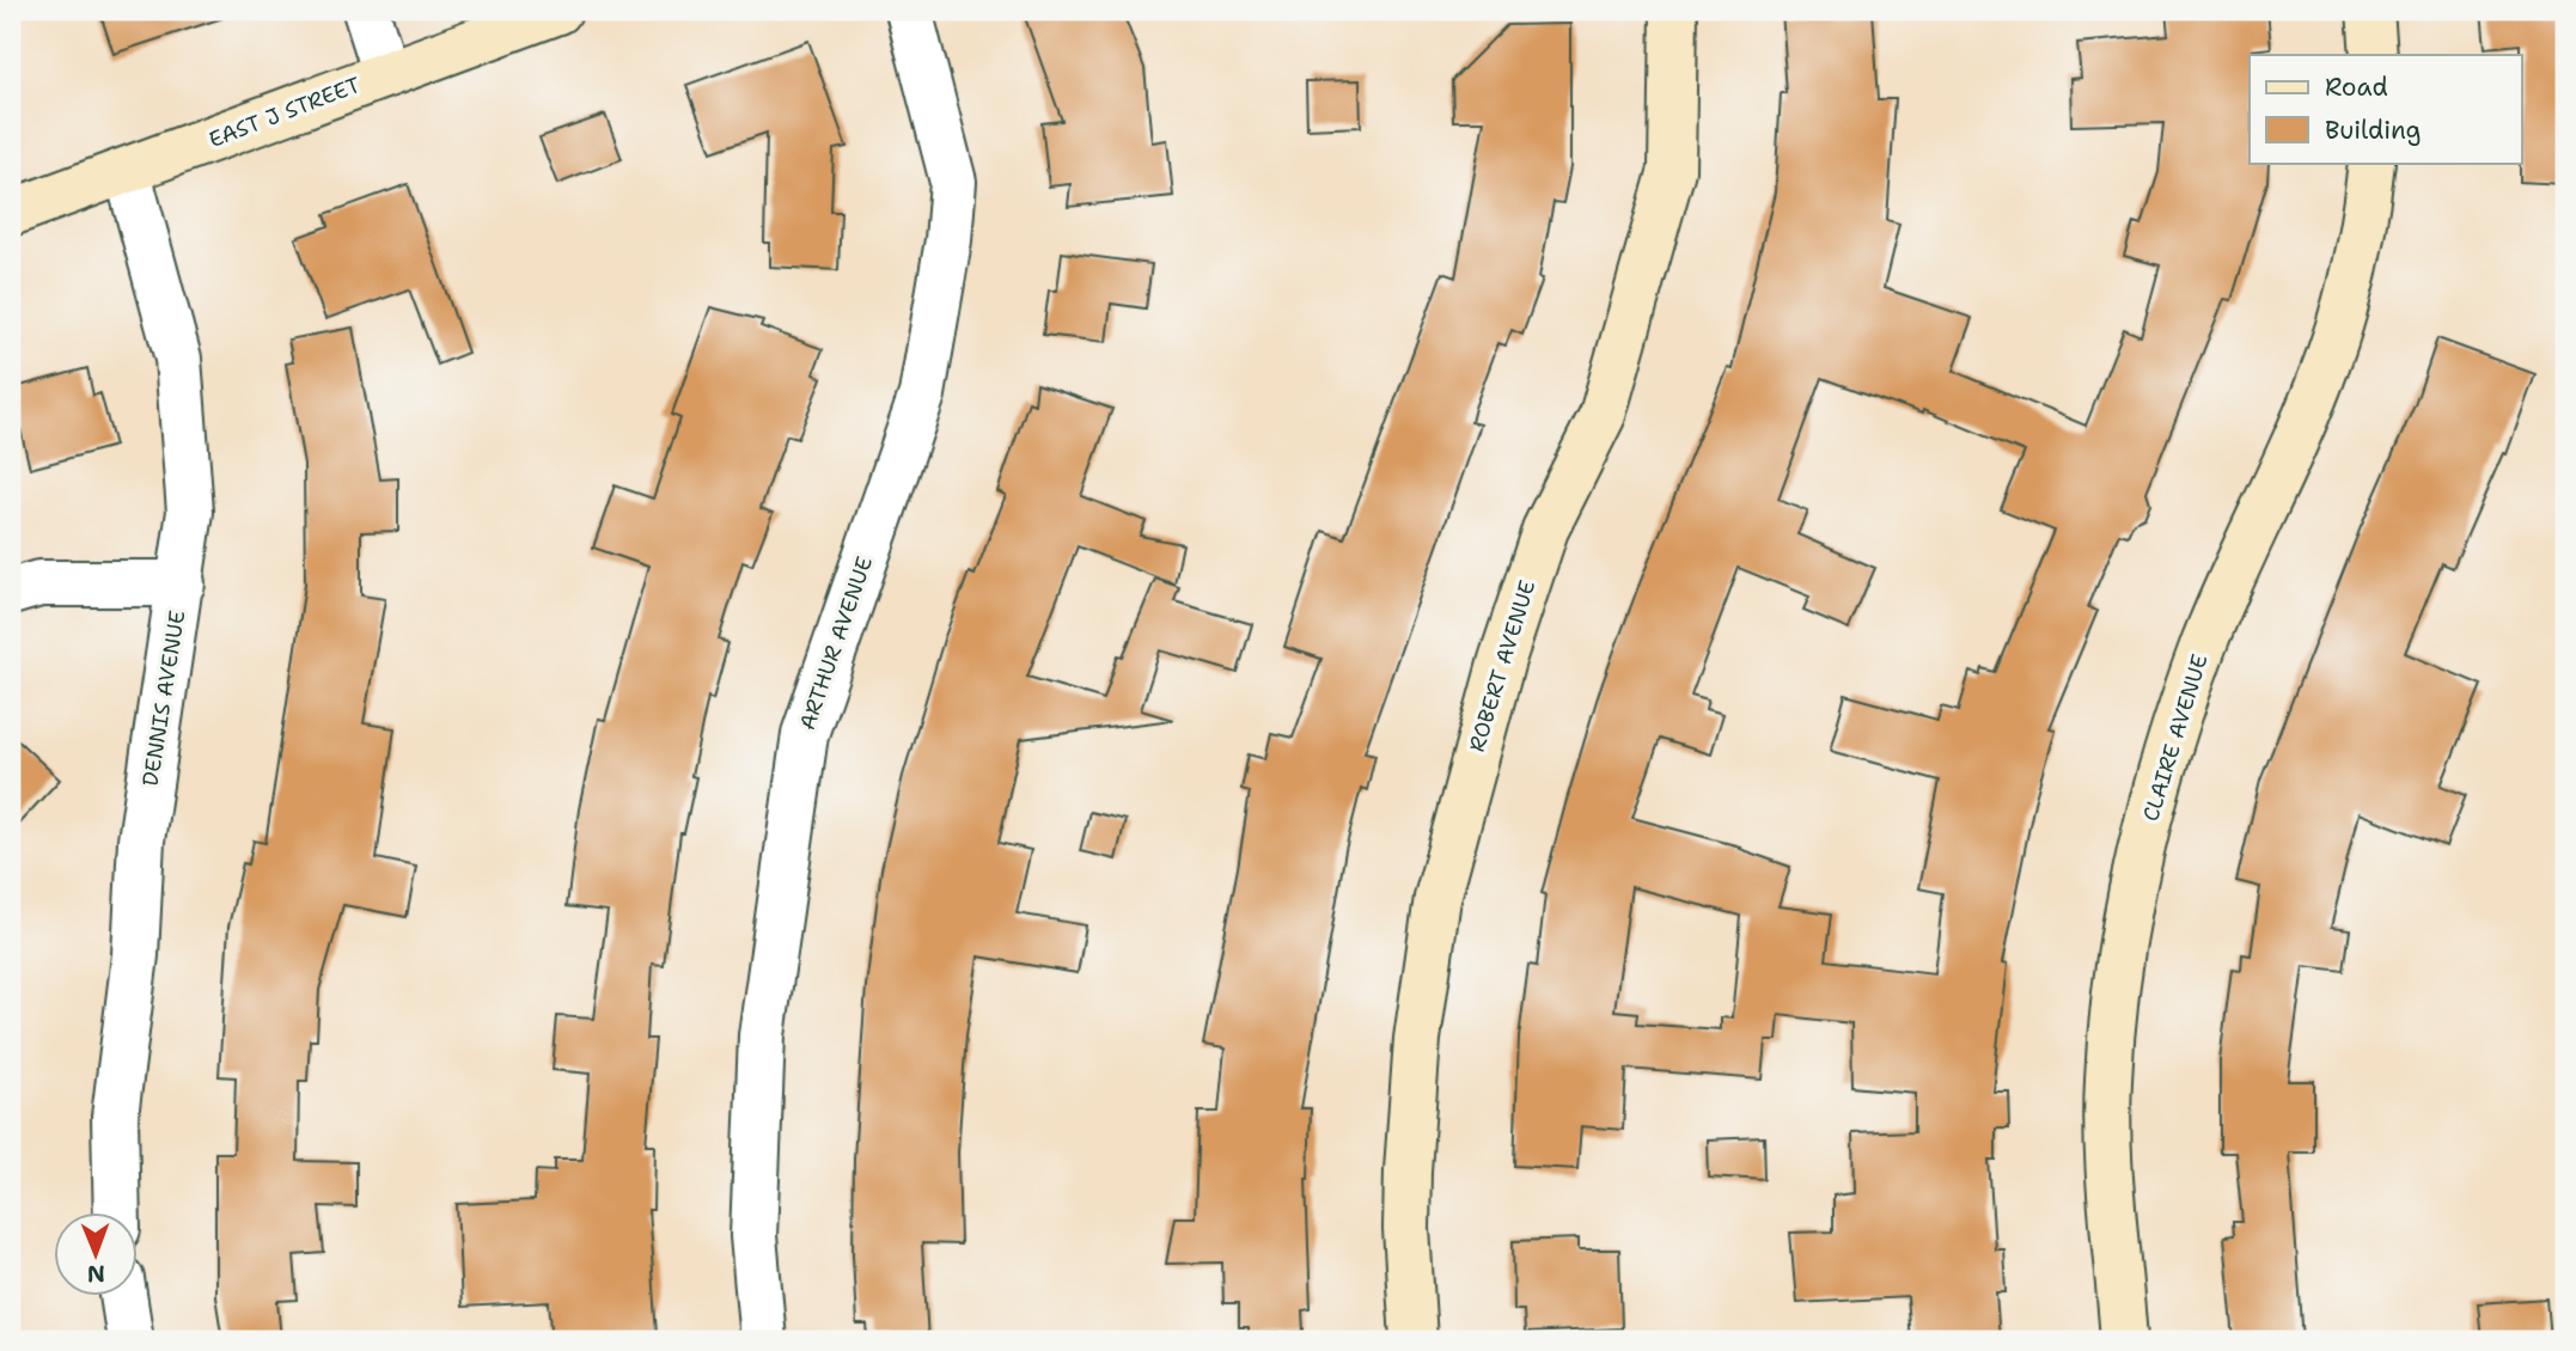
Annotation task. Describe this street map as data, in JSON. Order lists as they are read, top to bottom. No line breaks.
{"streets":{"street":["EAST J STREET","ARTHUR AVENUE","ROBERT AVENUE","DENNIS AVENUE","CLAIRE AVENUE"]},"crossings":[["EAST J STREET","DENNIS AVENUE"]],"legend":["Road","Building"],"north":"bottom"}
